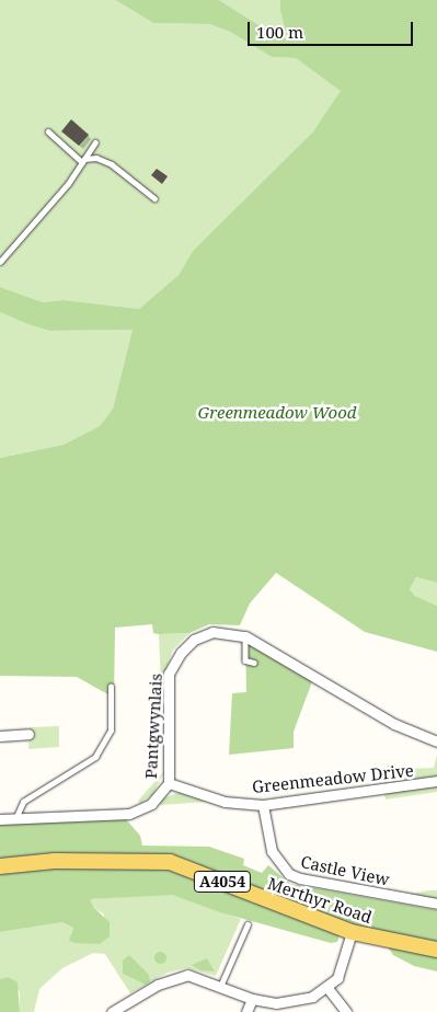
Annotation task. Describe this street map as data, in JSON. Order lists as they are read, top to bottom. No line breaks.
{"streets":{"main road":["A4054","Merthyr Road"],"street":["Pantgwynlais","Greenmeadow Drive","Castle View"]},"crossings":[["Pantgwynlais","Greenmeadow Drive"],["Greenmeadow Drive","Castle View"]],"parks":["Greenmeadow Wood"],"scale_bar":"100 m"}
